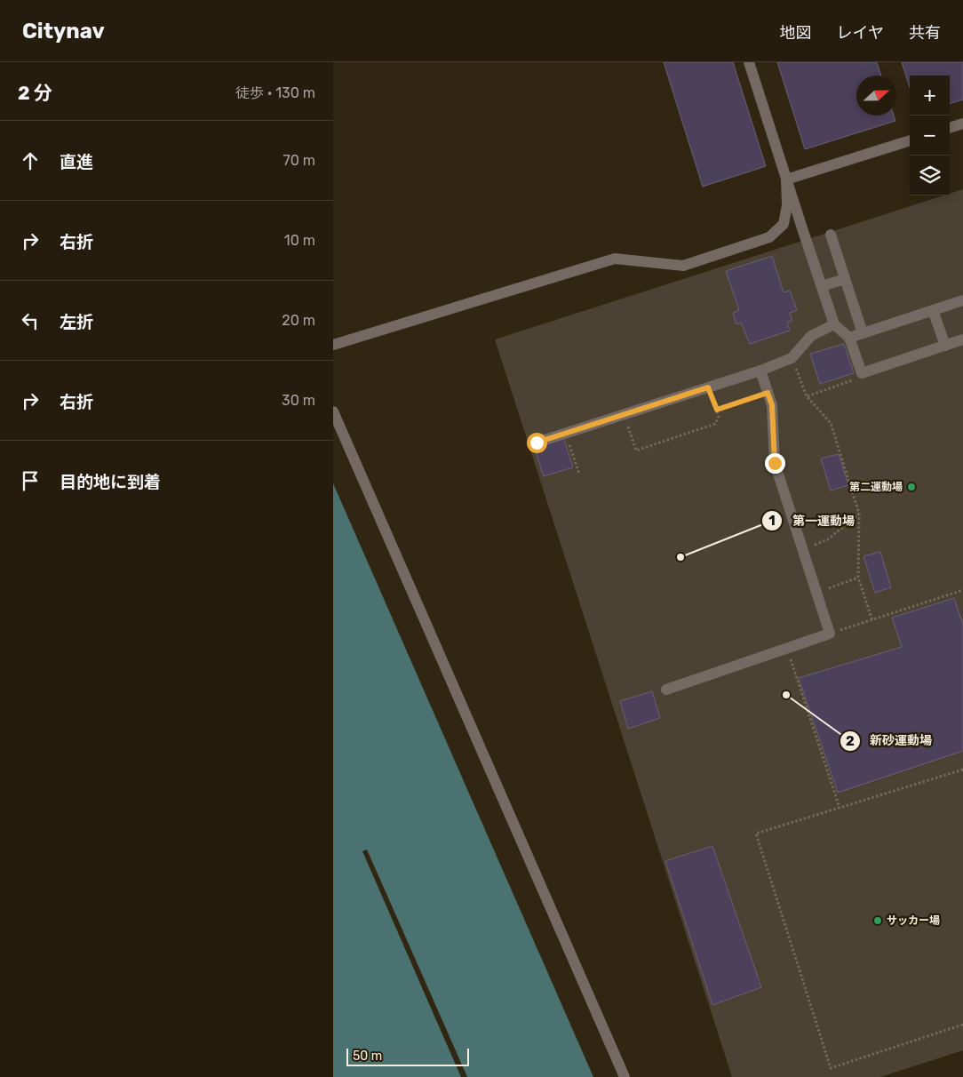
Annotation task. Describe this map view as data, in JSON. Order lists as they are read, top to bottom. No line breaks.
{"places":["第二運動場","第一運動場","新砂運動場","サッカー場"],"scale_bar":"50 m","north":"right","page":{"header":"Citynav","nav":["地図","レイヤ","共有"],"heading":["2 分","徒歩 · 130 m"],"map_buttons":["+","−"],"list":[["直進","70 m"],["右折","10 m"],["左折","20 m"],["右折","30 m"],"目的地に到着"],"scale":"50 m"}}
